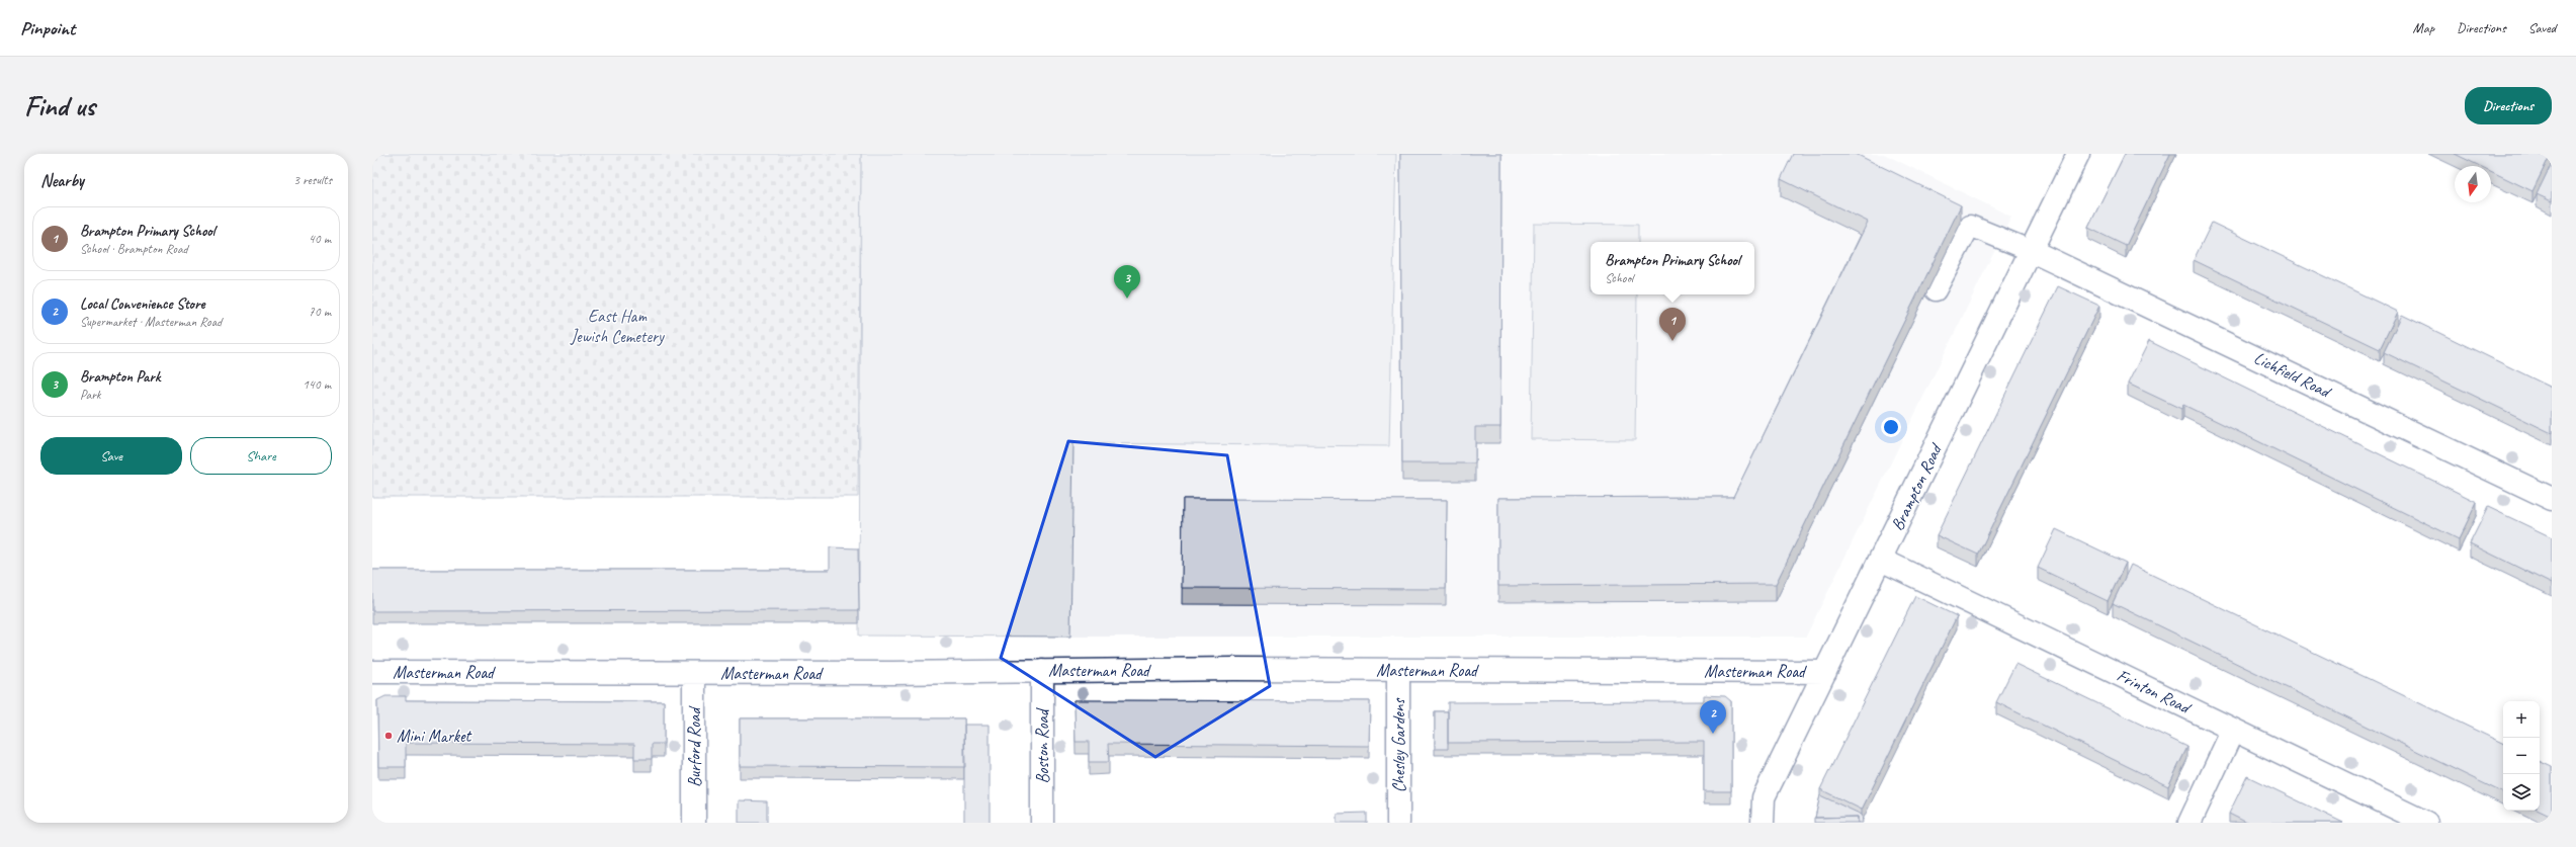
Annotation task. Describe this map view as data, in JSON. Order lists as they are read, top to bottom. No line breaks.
{"streets":{"street":["Lichfield Road","Brampton Road","Masterman Road","Frinton Road","Chesley Gardens","Boston Road","Burford Road"]},"crossings":[["Lichfield Road","Brampton Road"],["Brampton Road","Masterman Road"],["Brampton Road","Frinton Road"],["Masterman Road","Chesley Gardens"],["Masterman Road","Boston Road"],["Masterman Road","Burford Road"]],"parks":["East Ham Jewish Cemetery"],"places":["Mini Market"],"north":"bottom","page":{"header":"Pinpoint","nav":["Map","Directions","Saved"],"buttons":["Directions",["Save","Share"]],"title":"Find us","heading":["Nearby","3 results"],"list":[{"mark":"1","name":"Brampton Primary School","note":"School · Brampton Road","value":"40 m"},{"mark":"2","name":"Local Convenience Store","note":"Supermarket · Masterman Road","value":"70 m"},{"mark":"3","name":"Brampton Park","note":"Park","value":"140 m"}],"popup":["Brampton Primary School","School"],"pins":["3","1","2"],"map_buttons":["+","−"]}}
